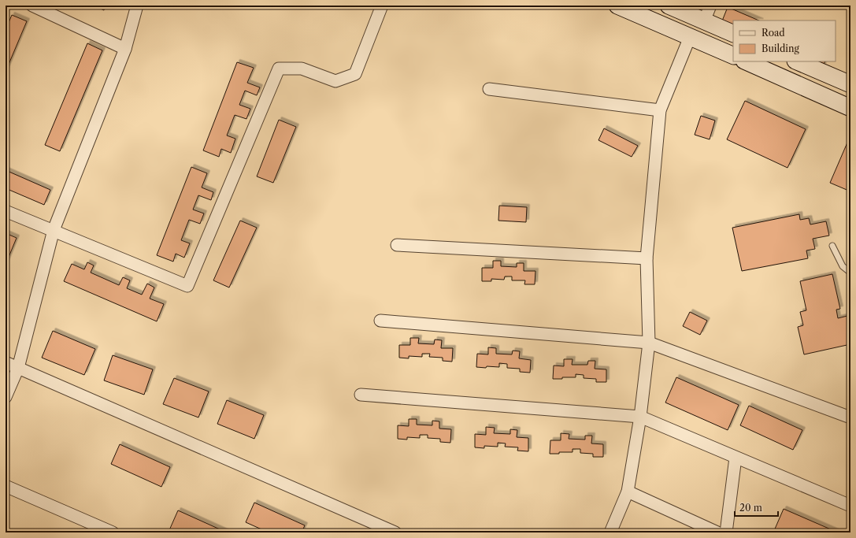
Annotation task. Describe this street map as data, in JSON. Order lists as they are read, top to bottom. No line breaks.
{"legend":["Road","Building"],"scale_bar":"20 m"}
